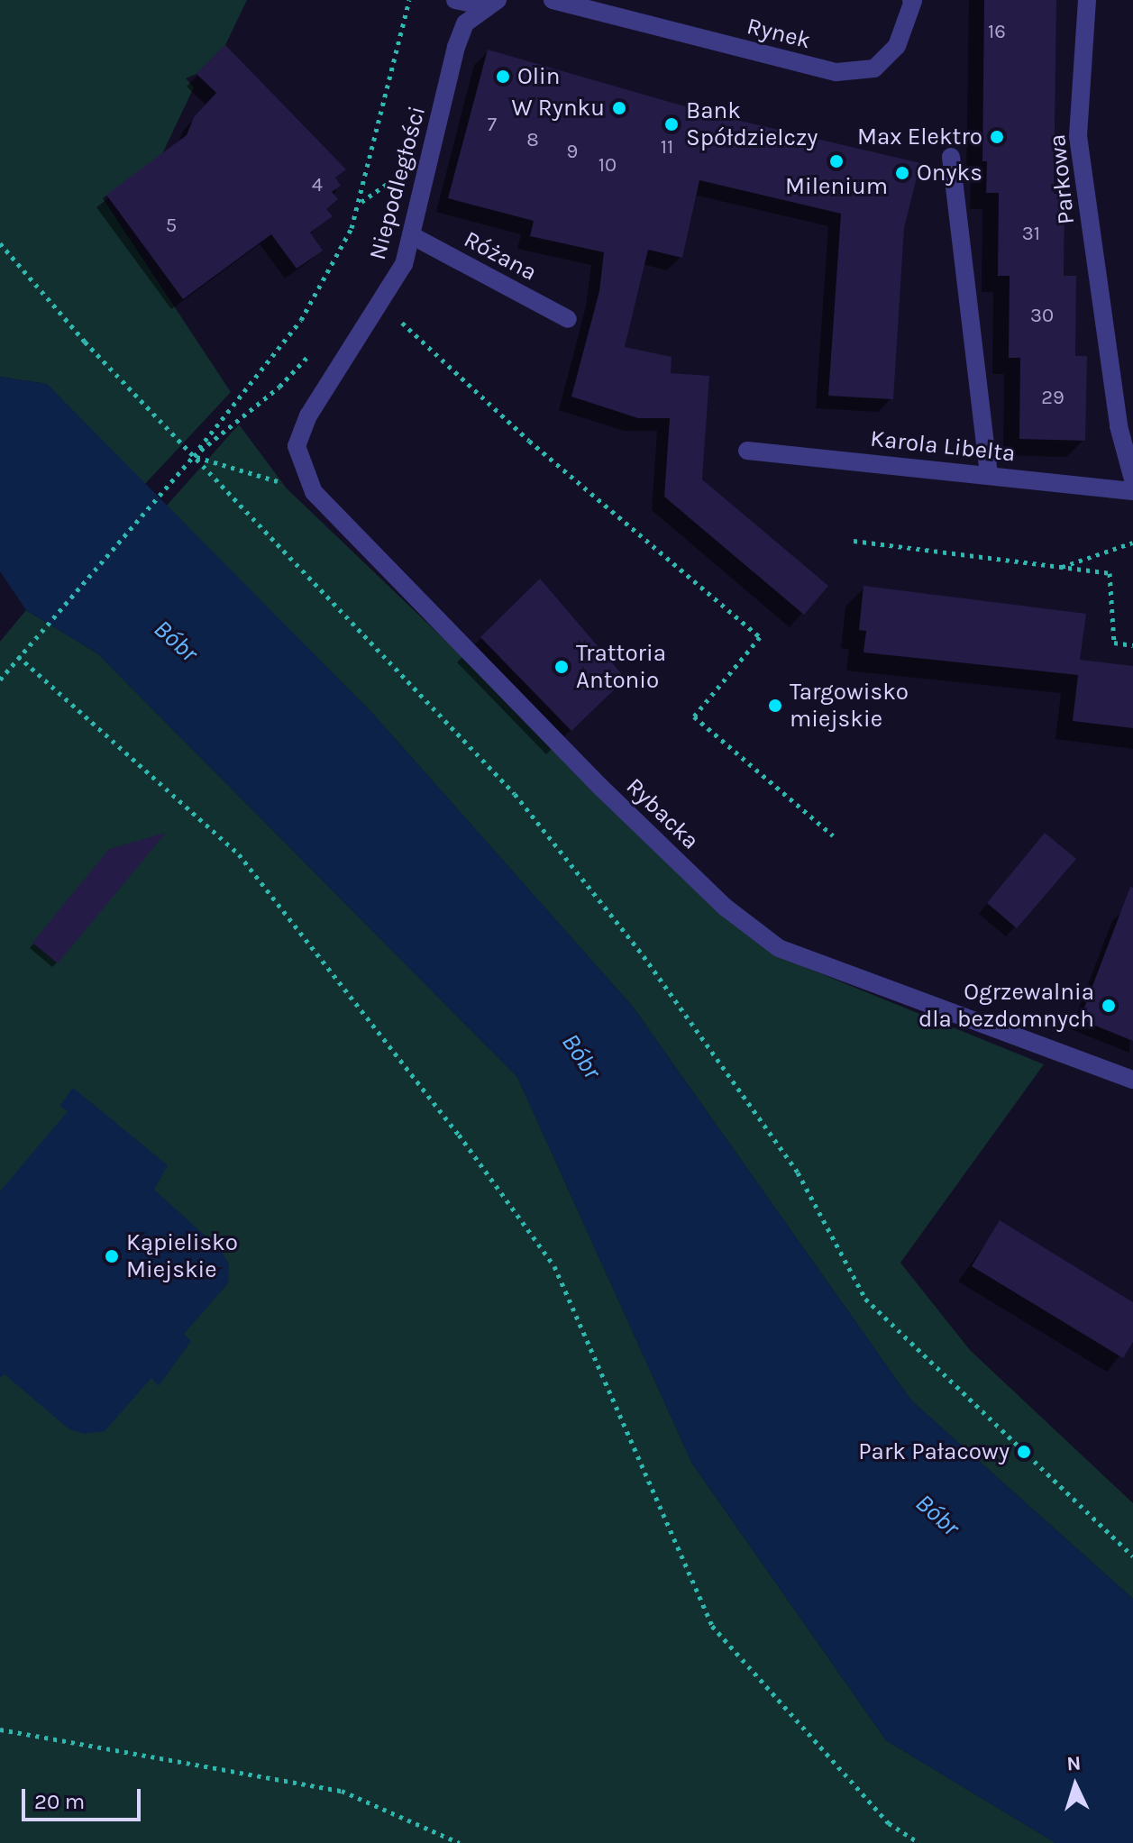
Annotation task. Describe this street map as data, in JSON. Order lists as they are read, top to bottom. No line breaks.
{"streets":{"street":["Rynek","Parkowa","Niepodległości","Różana","Karola Libelta","Rybacka"]},"crossings":[["Niepodległości","Różana"],["Niepodległości","Rybacka"]],"water":["Bóbr"],"places":["Olin","W Rynku","Bank Spółdzielczy","Max Elektro","Milenium","Onyks","Trattoria Antonio","Targowisko miejskie","Ogrzewalnia dla bezdomnych","Kąpielisko Miejskie","Park Pałacowy"],"house_numbers":["16","7","8","11","9","10","4","5","31","30","29"],"scale_bar":"20 m","north":"top"}
